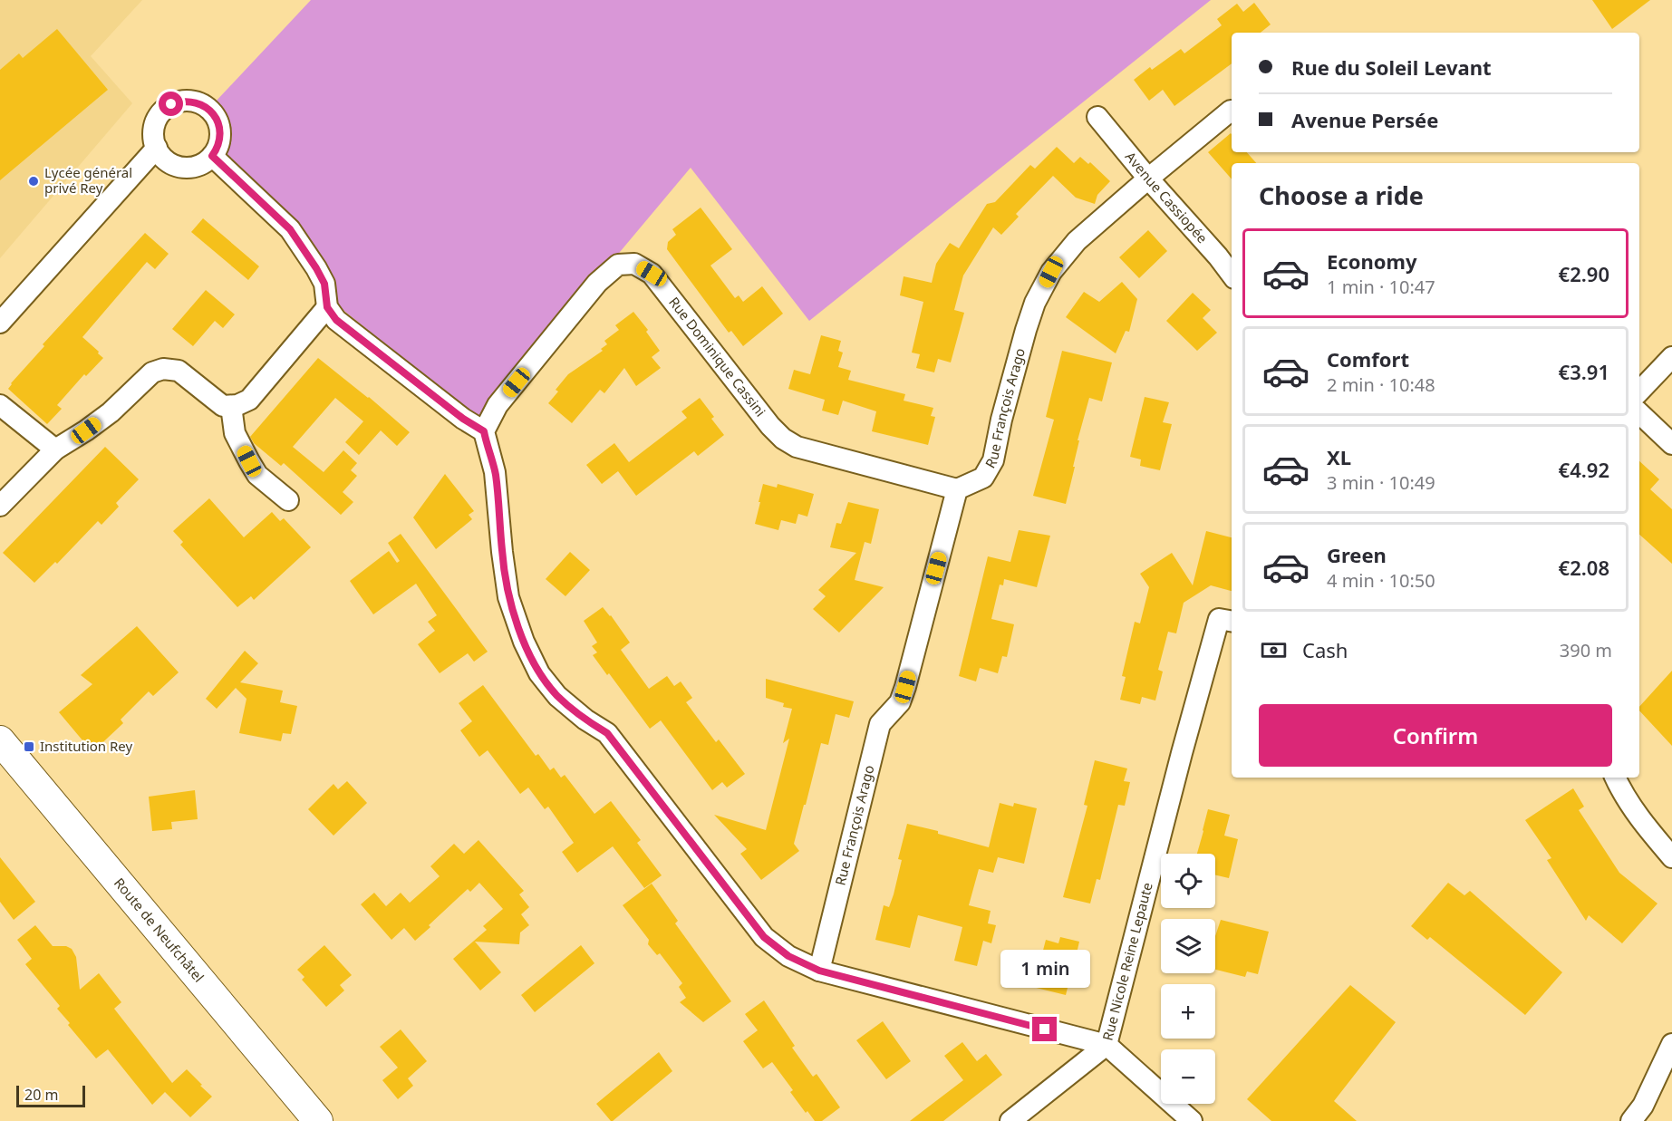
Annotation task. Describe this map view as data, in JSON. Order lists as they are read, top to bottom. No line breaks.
{"streets":{"main road":["Route de Neufchâtel"],"street":["Avenue Cassiopée","Rue Dominique Cassini","Rue François Arago","Rue Nicole Reine Lepaute"]},"crossings":[["Avenue Cassiopée","Rue François Arago"],["Rue Dominique Cassini","Rue François Arago"]],"places":{"other":["Lycée général privé Rey"],"transit":["Institution Rey"]},"scale_bar":"20 m","page":{"banner":["Rue du Soleil Levant","Avenue Persée"],"heading":"Choose a ride","list":[{"name":"Economy","note":"1 min · 10:47","value":"€2.90"},{"name":"Comfort","note":"2 min · 10:48","value":"€3.91"},{"name":"XL","note":"3 min · 10:49","value":"€4.92"},{"name":"Green","note":"4 min · 10:50","value":"€2.08"}],"pay":["Cash","390 m"],"buttons":"Confirm","map_buttons":["+","−"],"bubble":"1 min","scale":"20 m"}}
